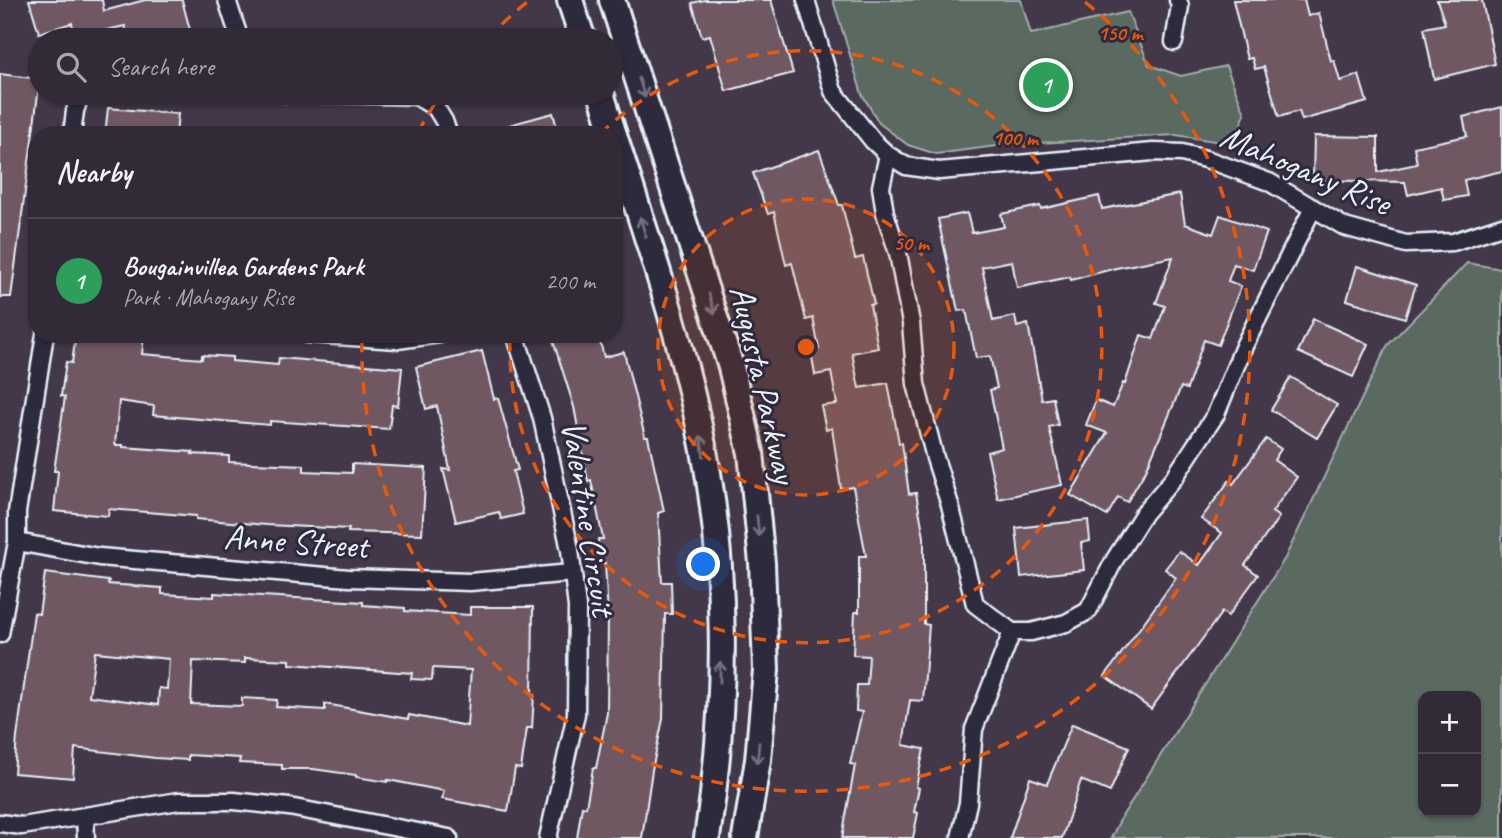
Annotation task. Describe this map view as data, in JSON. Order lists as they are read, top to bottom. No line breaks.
{"streets":{"main road":["Augusta Parkway"],"street":["Mahogany Rise","Valentine Circuit","Anne Street"]},"crossings":[["Valentine Circuit","Anne Street"]],"page":{"search":"Search here","pins":"1","heading":"Nearby","list":[{"mark":"1","name":"Bougainvillea Gardens Park","note":"Park · Mahogany Rise","value":"200 m"}],"map_buttons":["+","−"]},"rings":["150 m","100 m","50 m"]}
